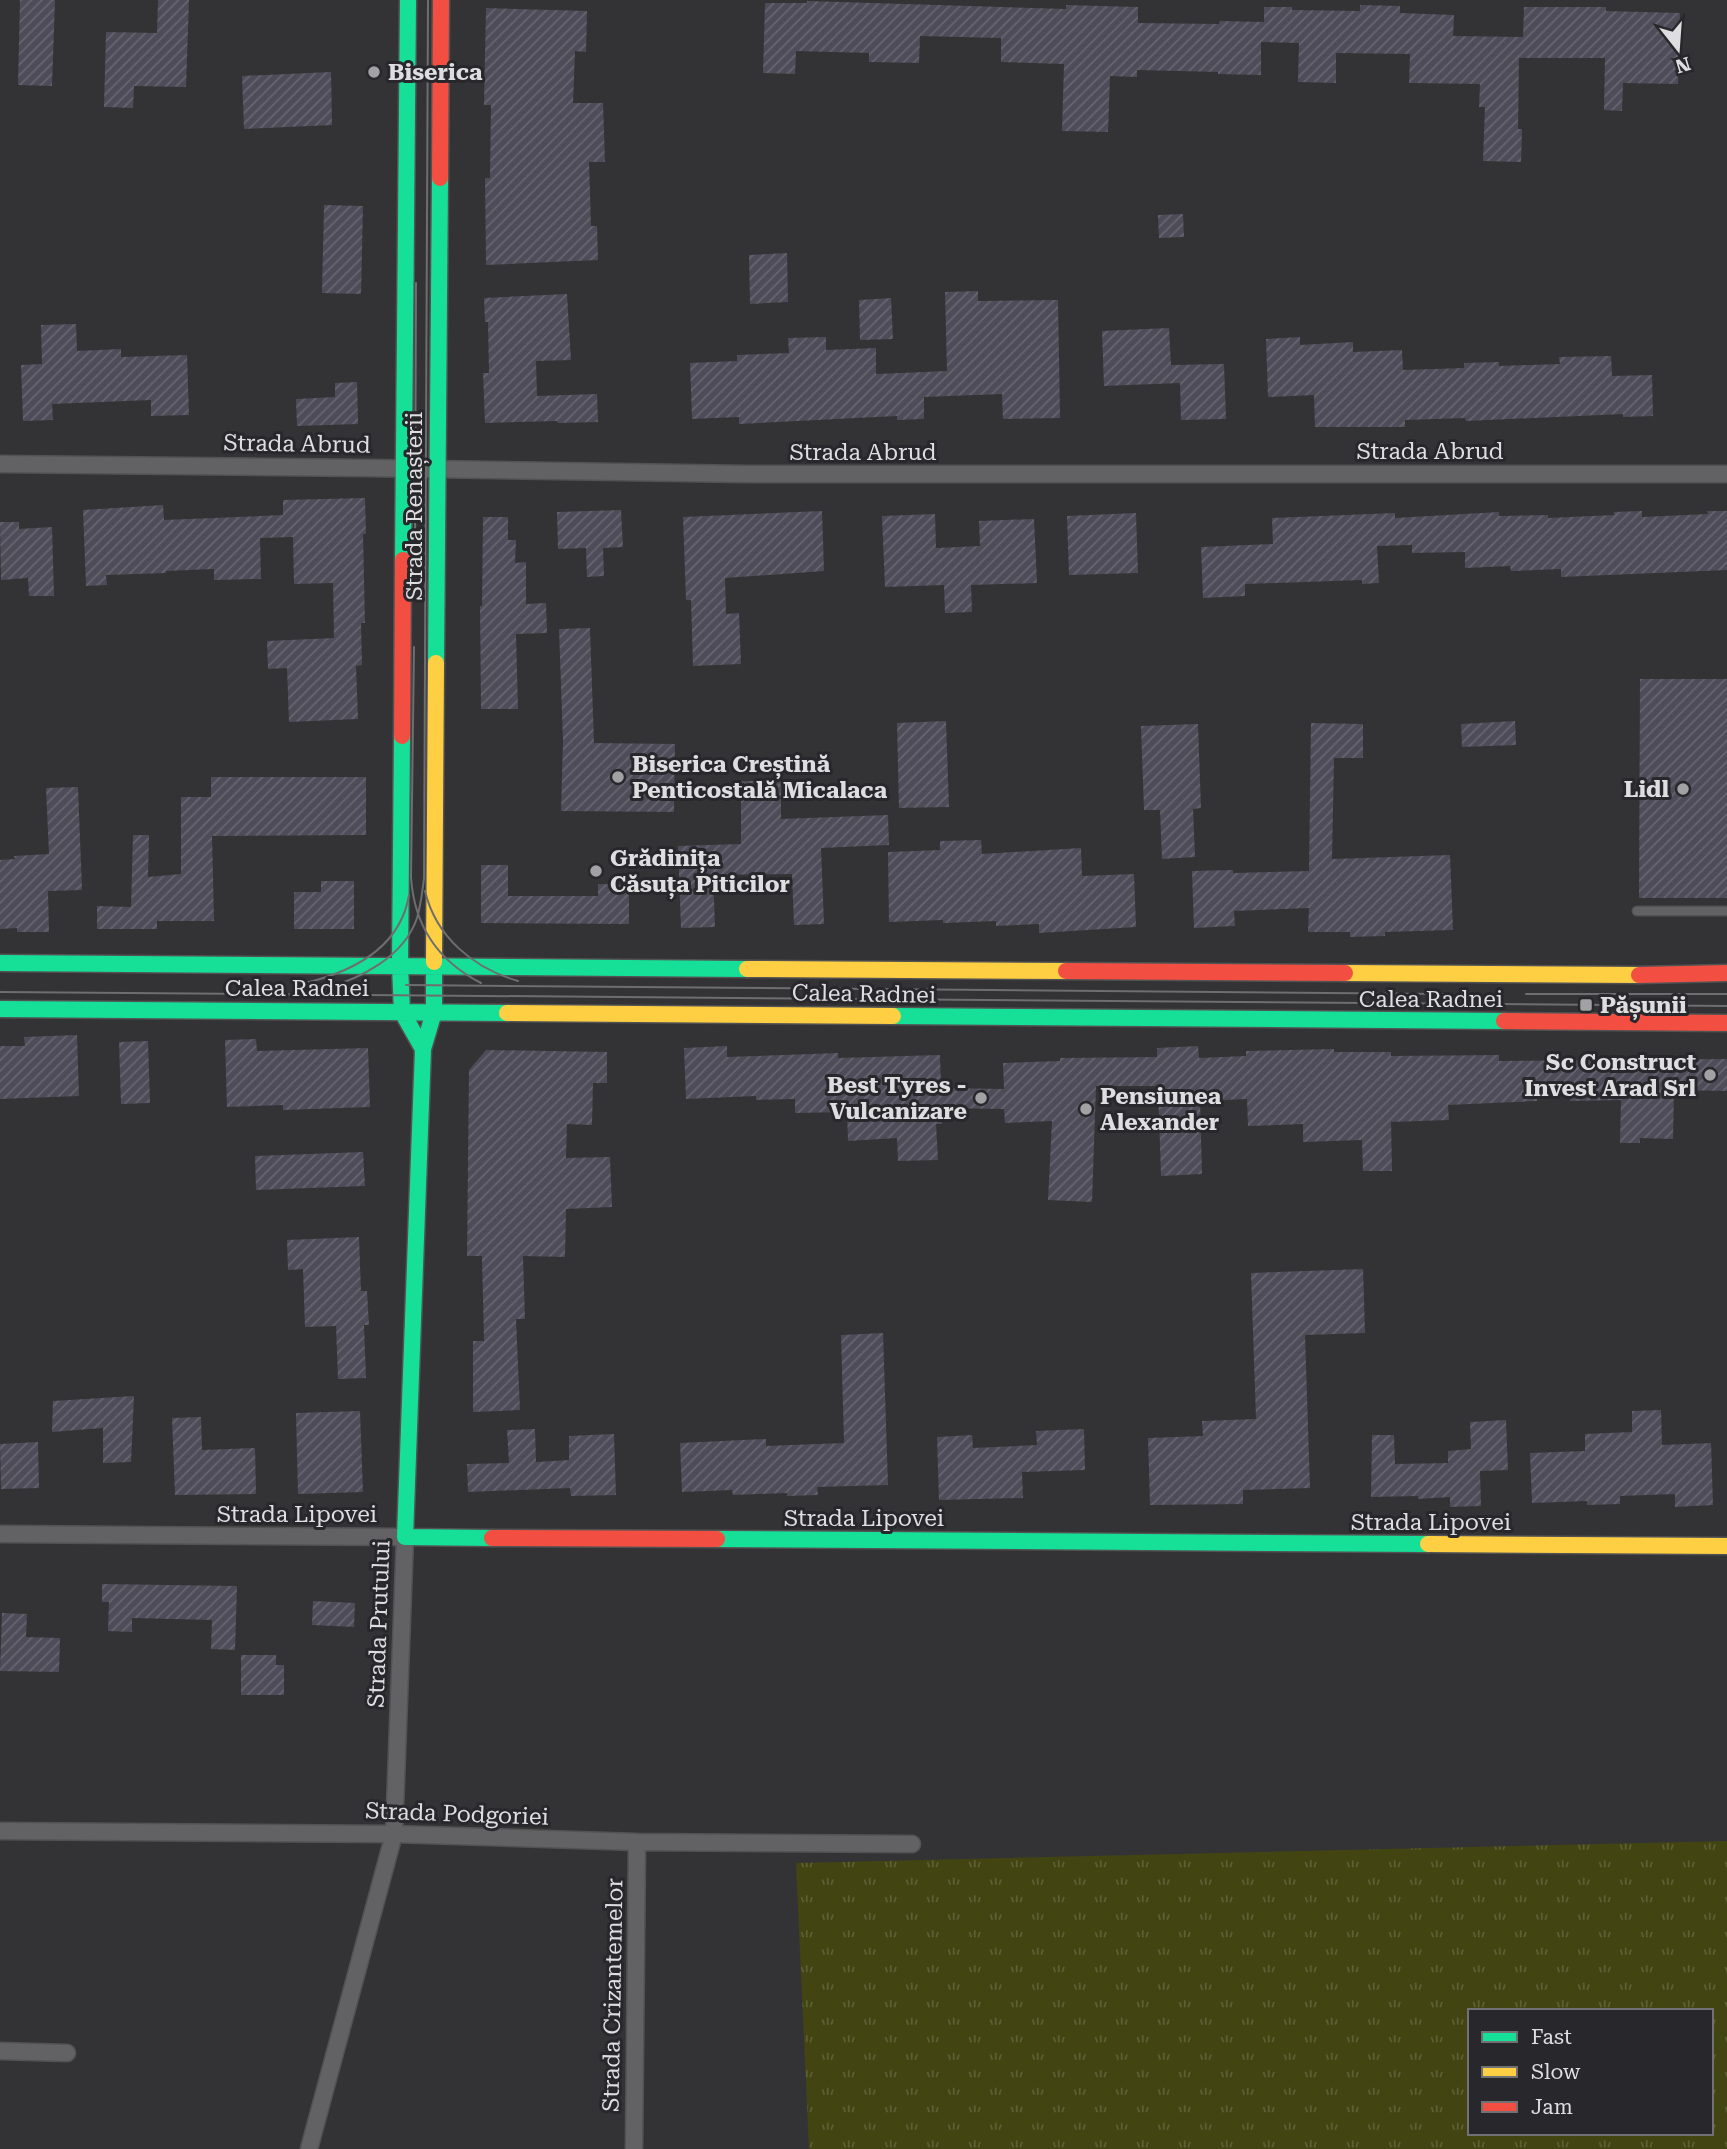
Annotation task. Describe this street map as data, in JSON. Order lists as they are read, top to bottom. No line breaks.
{"streets":{"street":["Strada Abrud","Strada Renașterii","Calea Radnei","Strada Lipovei","Strada Prutului","Strada Podgoriei","Strada Crizantemelor"]},"crossings":[["Strada Abrud","Strada Renașterii"],["Strada Renașterii","Calea Radnei"],["Strada Renașterii","Strada Prutului"],["Calea Radnei","Strada Prutului"],["Strada Lipovei","Strada Prutului"],["Strada Prutului","Strada Podgoriei"],["Strada Podgoriei","Strada Crizantemelor"]],"places":{"other":["Biserica","Biserica Creștină Penticostală Micalaca","Lidl","Grădinița Căsuța Piticilor","Sc Construct Invest Arad Srl","Best Tyres - Vulcanizare","Pensiunea Alexander"],"transit":["Pășunii"]},"legend":["Fast","Slow","Jam"],"north":"bottom"}
